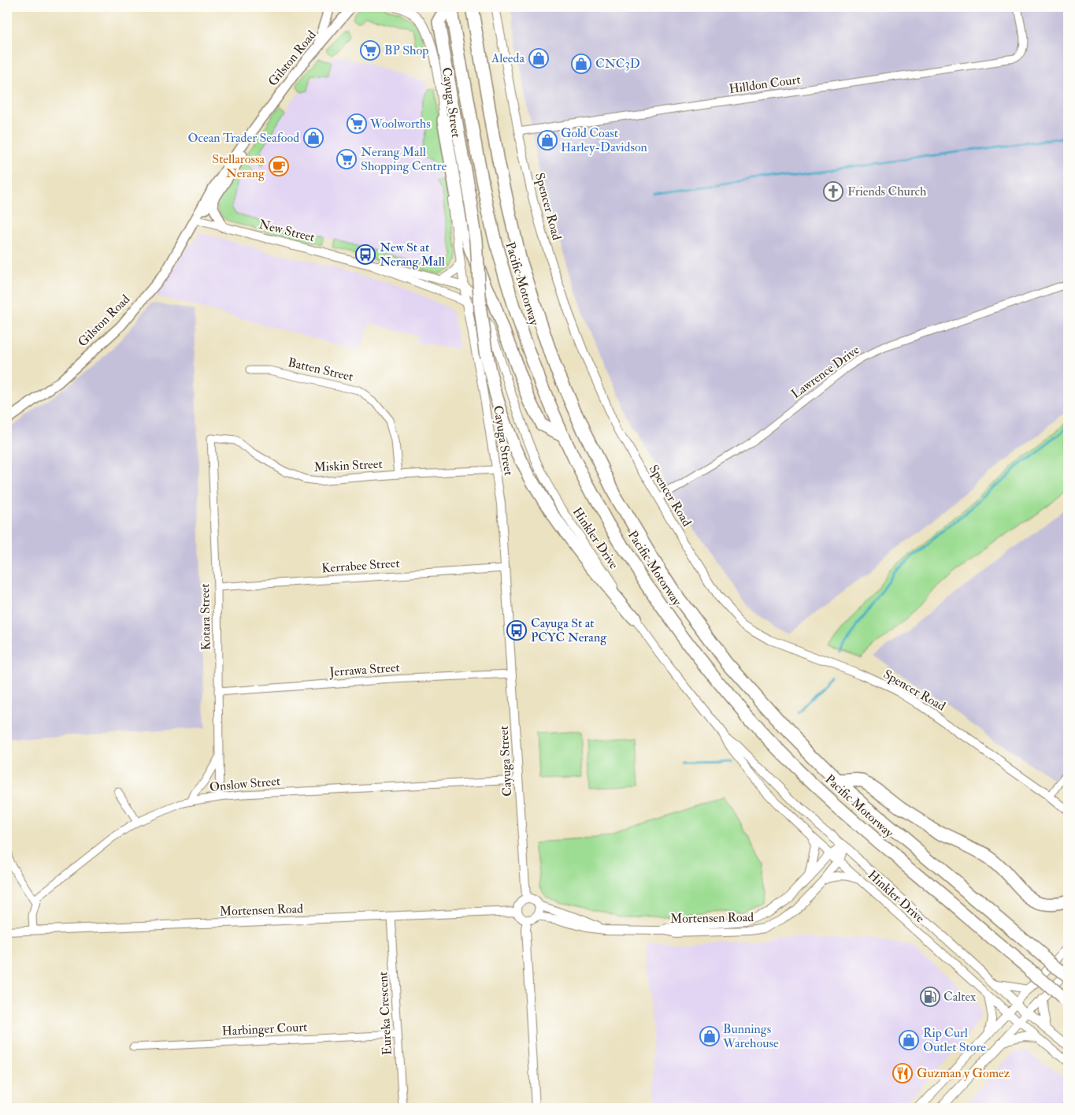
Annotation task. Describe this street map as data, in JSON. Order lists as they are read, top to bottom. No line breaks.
{"streets":{"highway":["Pacific Motorway"],"main road":["Gilston Road"],"street":["Hilldon Court","Cayuga Street","Spencer Road","New Street","Batten Street","Lawrence Drive","Miskin Street","Hinkler Drive","Kerrabee Street","Kotara Street","Jerrawa Street","Onslow Street","Mortensen Road","Eureka Crescent","Harbinger Court"]},"crossings":[["Gilston Road","New Street"],["Hilldon Court","Spencer Road"],["Cayuga Street","New Street"],["Cayuga Street","Miskin Street"],["Cayuga Street","Hinkler Drive"],["Cayuga Street","Kerrabee Street"],["Cayuga Street","Jerrawa Street"],["Cayuga Street","Onslow Street"],["Cayuga Street","Mortensen Road"],["Spencer Road","Lawrence Drive"],["New Street","Hinkler Drive"],["Batten Street","Miskin Street"],["Miskin Street","Kotara Street"],["Hinkler Drive","Mortensen Road"],["Kerrabee Street","Kotara Street"],["Kotara Street","Jerrawa Street"],["Kotara Street","Onslow Street"],["Mortensen Road","Eureka Crescent"],["Eureka Crescent","Harbinger Court"]],"places":{"supermarket":["BP Shop","Woolworths","Nerang Mall Shopping Centre"],"shop":["Aleeda","CNC3D","Ocean Trader Seafood","Gold Coast Harley-Davidson","Bunnings Warehouse","Rip Curl Outlet Store"],"cafe":["Stellarossa Nerang"],"church":["Friends Church"],"bus stop":["New St at Nerang Mall","Cayuga St at PCYC Nerang"],"fuel station":["Caltex"],"restaurant":["Guzman y Gomez"]}}
